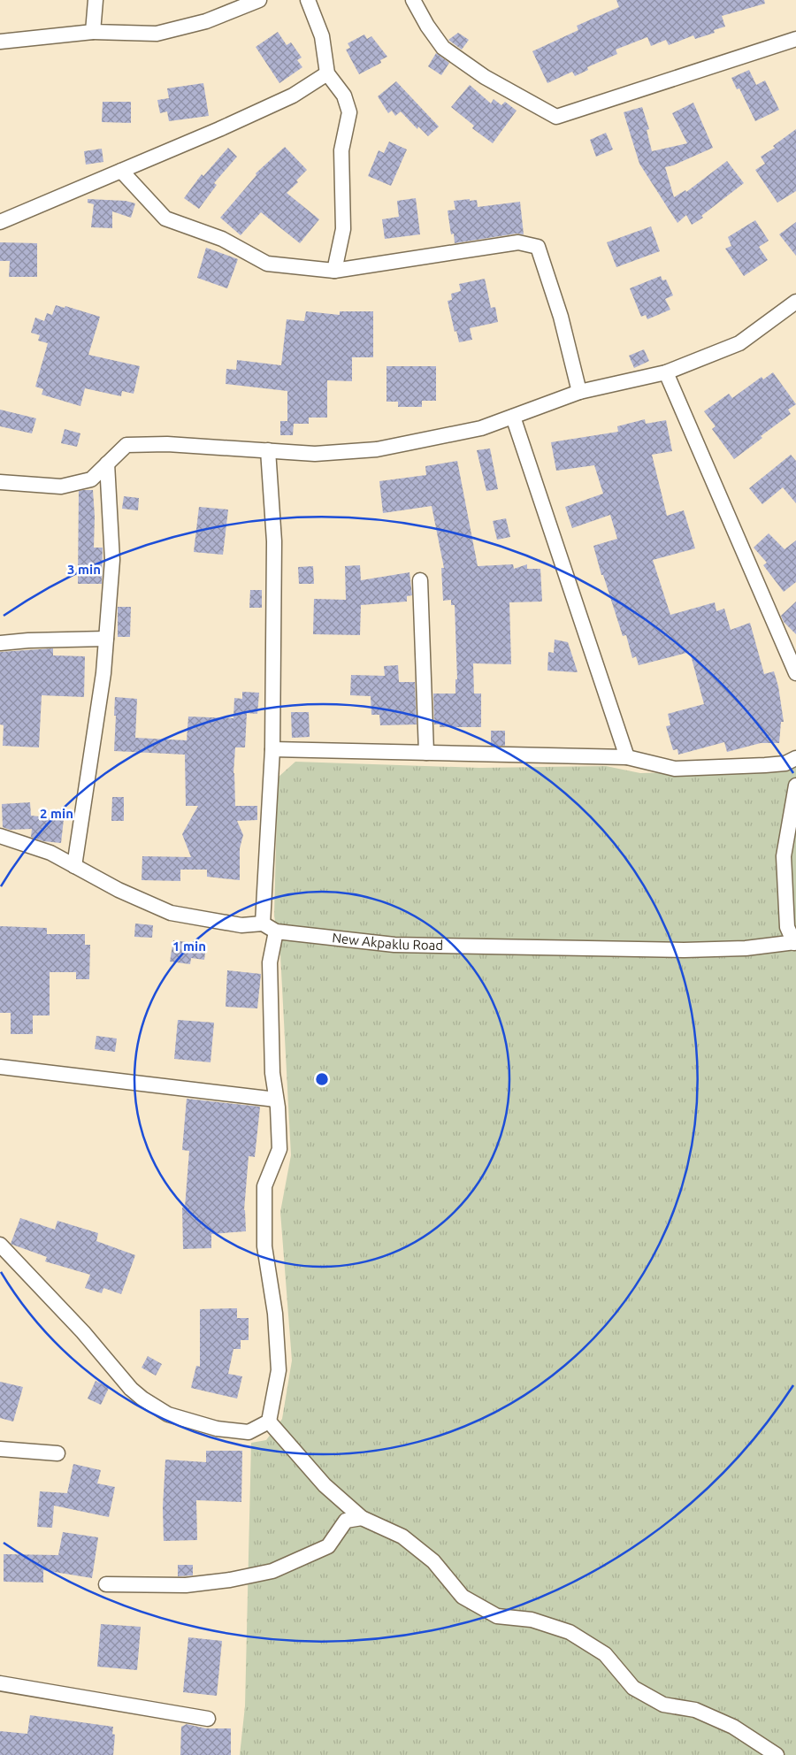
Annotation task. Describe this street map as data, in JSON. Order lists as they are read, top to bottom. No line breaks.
{"streets":{"street":["New Akpaklu Road"]},"rings":["3 min","2 min","1 min"]}
